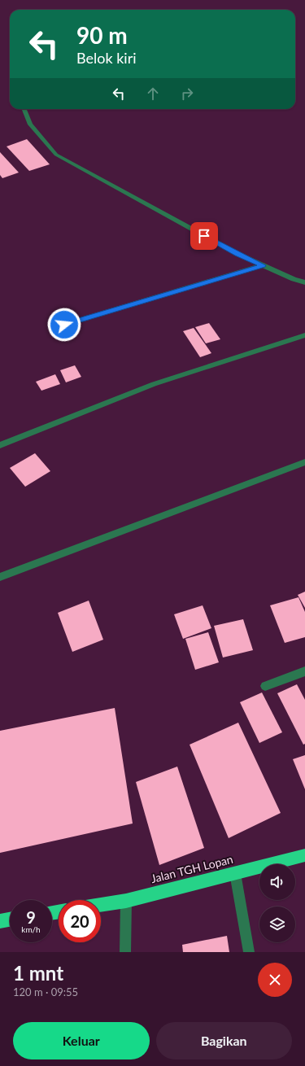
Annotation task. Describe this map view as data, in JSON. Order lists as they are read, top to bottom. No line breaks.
{"streets":{"highway":["Jalan TGH Lopan"]},"page":{"turn":["90 m","Belok kiri"],"speed":"9 km/h","limit":"20","heading":["1 mnt","120 m · 09:55"],"buttons":["Keluar","Bagikan"]}}
